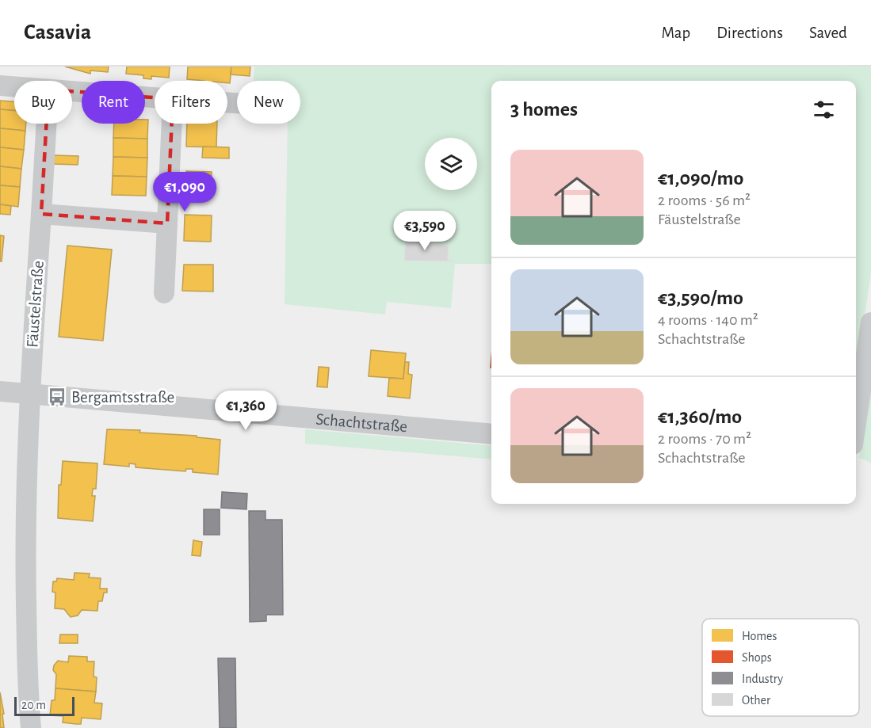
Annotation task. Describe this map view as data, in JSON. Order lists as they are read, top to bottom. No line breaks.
{"streets":{"street":["Fäustelstraße","Schachtstraße"]},"crossings":[["Fäustelstraße","Schachtstraße"]],"places":{"bus stop":["Bergamtsstraße"]},"legend":["Homes","Shops","Industry","Other"],"scale_bar":"20 m","page":{"header":"Casavia","nav":["Map","Directions","Saved"],"chip":["Buy","Rent","Filters","New"],"heading":"3 homes","list":[{"name":"€1,090/mo","note":"2 rooms · 56 m² · Fäustelstraße"},{"name":"€3,590/mo","note":"4 rooms · 140 m² · Schachtstraße"},{"name":"€1,360/mo","note":"2 rooms · 70 m² · Schachtstraße"}],"price":["€1,090","€3,590","€1,360"],"scale":"20 m"}}
